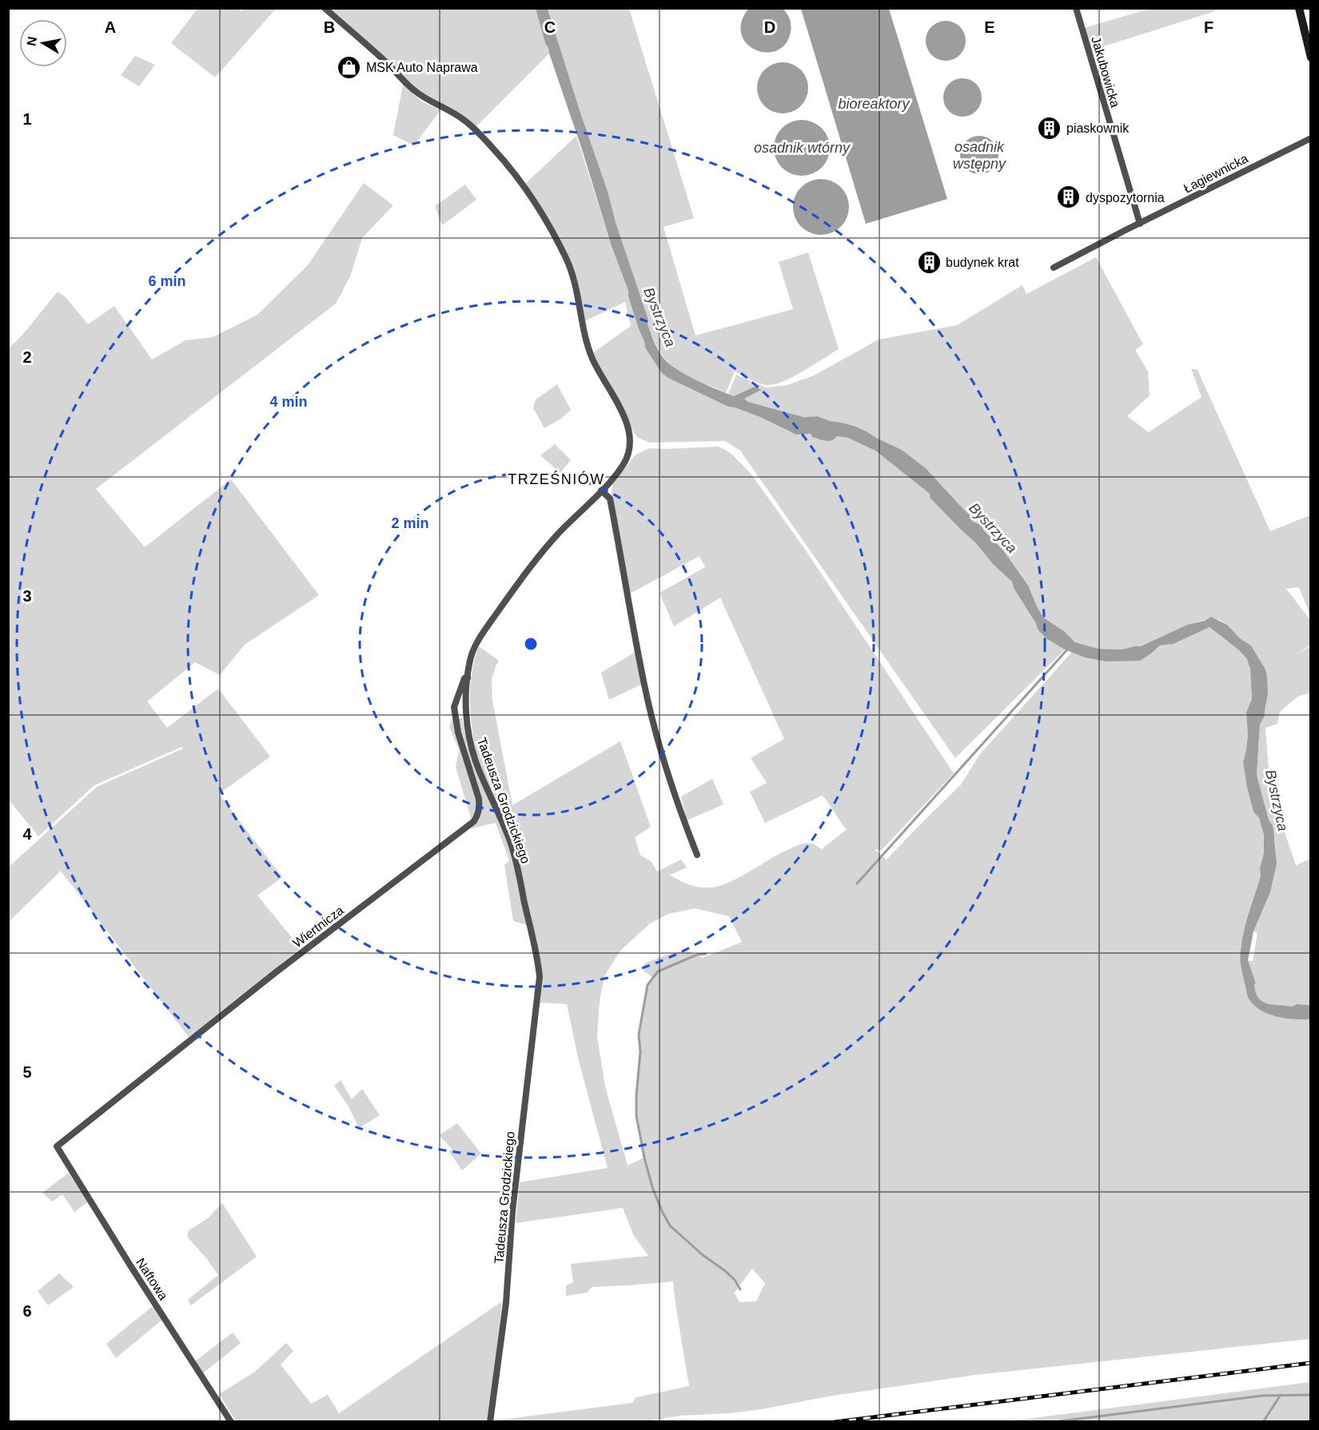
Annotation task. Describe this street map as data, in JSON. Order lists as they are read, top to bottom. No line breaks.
{"streets":{"street":["Jakubowicka","Łagiewnicka","Tadeusza Grodzickiego","Wiertnicza","Naftowa"]},"crossings":[["Jakubowicka","Łagiewnicka"],["Tadeusza Grodzickiego","Wiertnicza"],["Wiertnicza","Naftowa"]],"districts":["TRZEŚNIÓW"],"water":["bioreaktory","osadnik wstępny","osadnik wtórny","Bystrzyca"],"places":{"shop":["MSK Auto Naprawa"],"building":["piaskownik","dyspozytornia","budynek krat"]},"north":"left","grid":{"columns":["A","B","C","D","E","F"],"rows":["1","2","3","4","5","6"]},"rings":["6 min","4 min","2 min"]}
